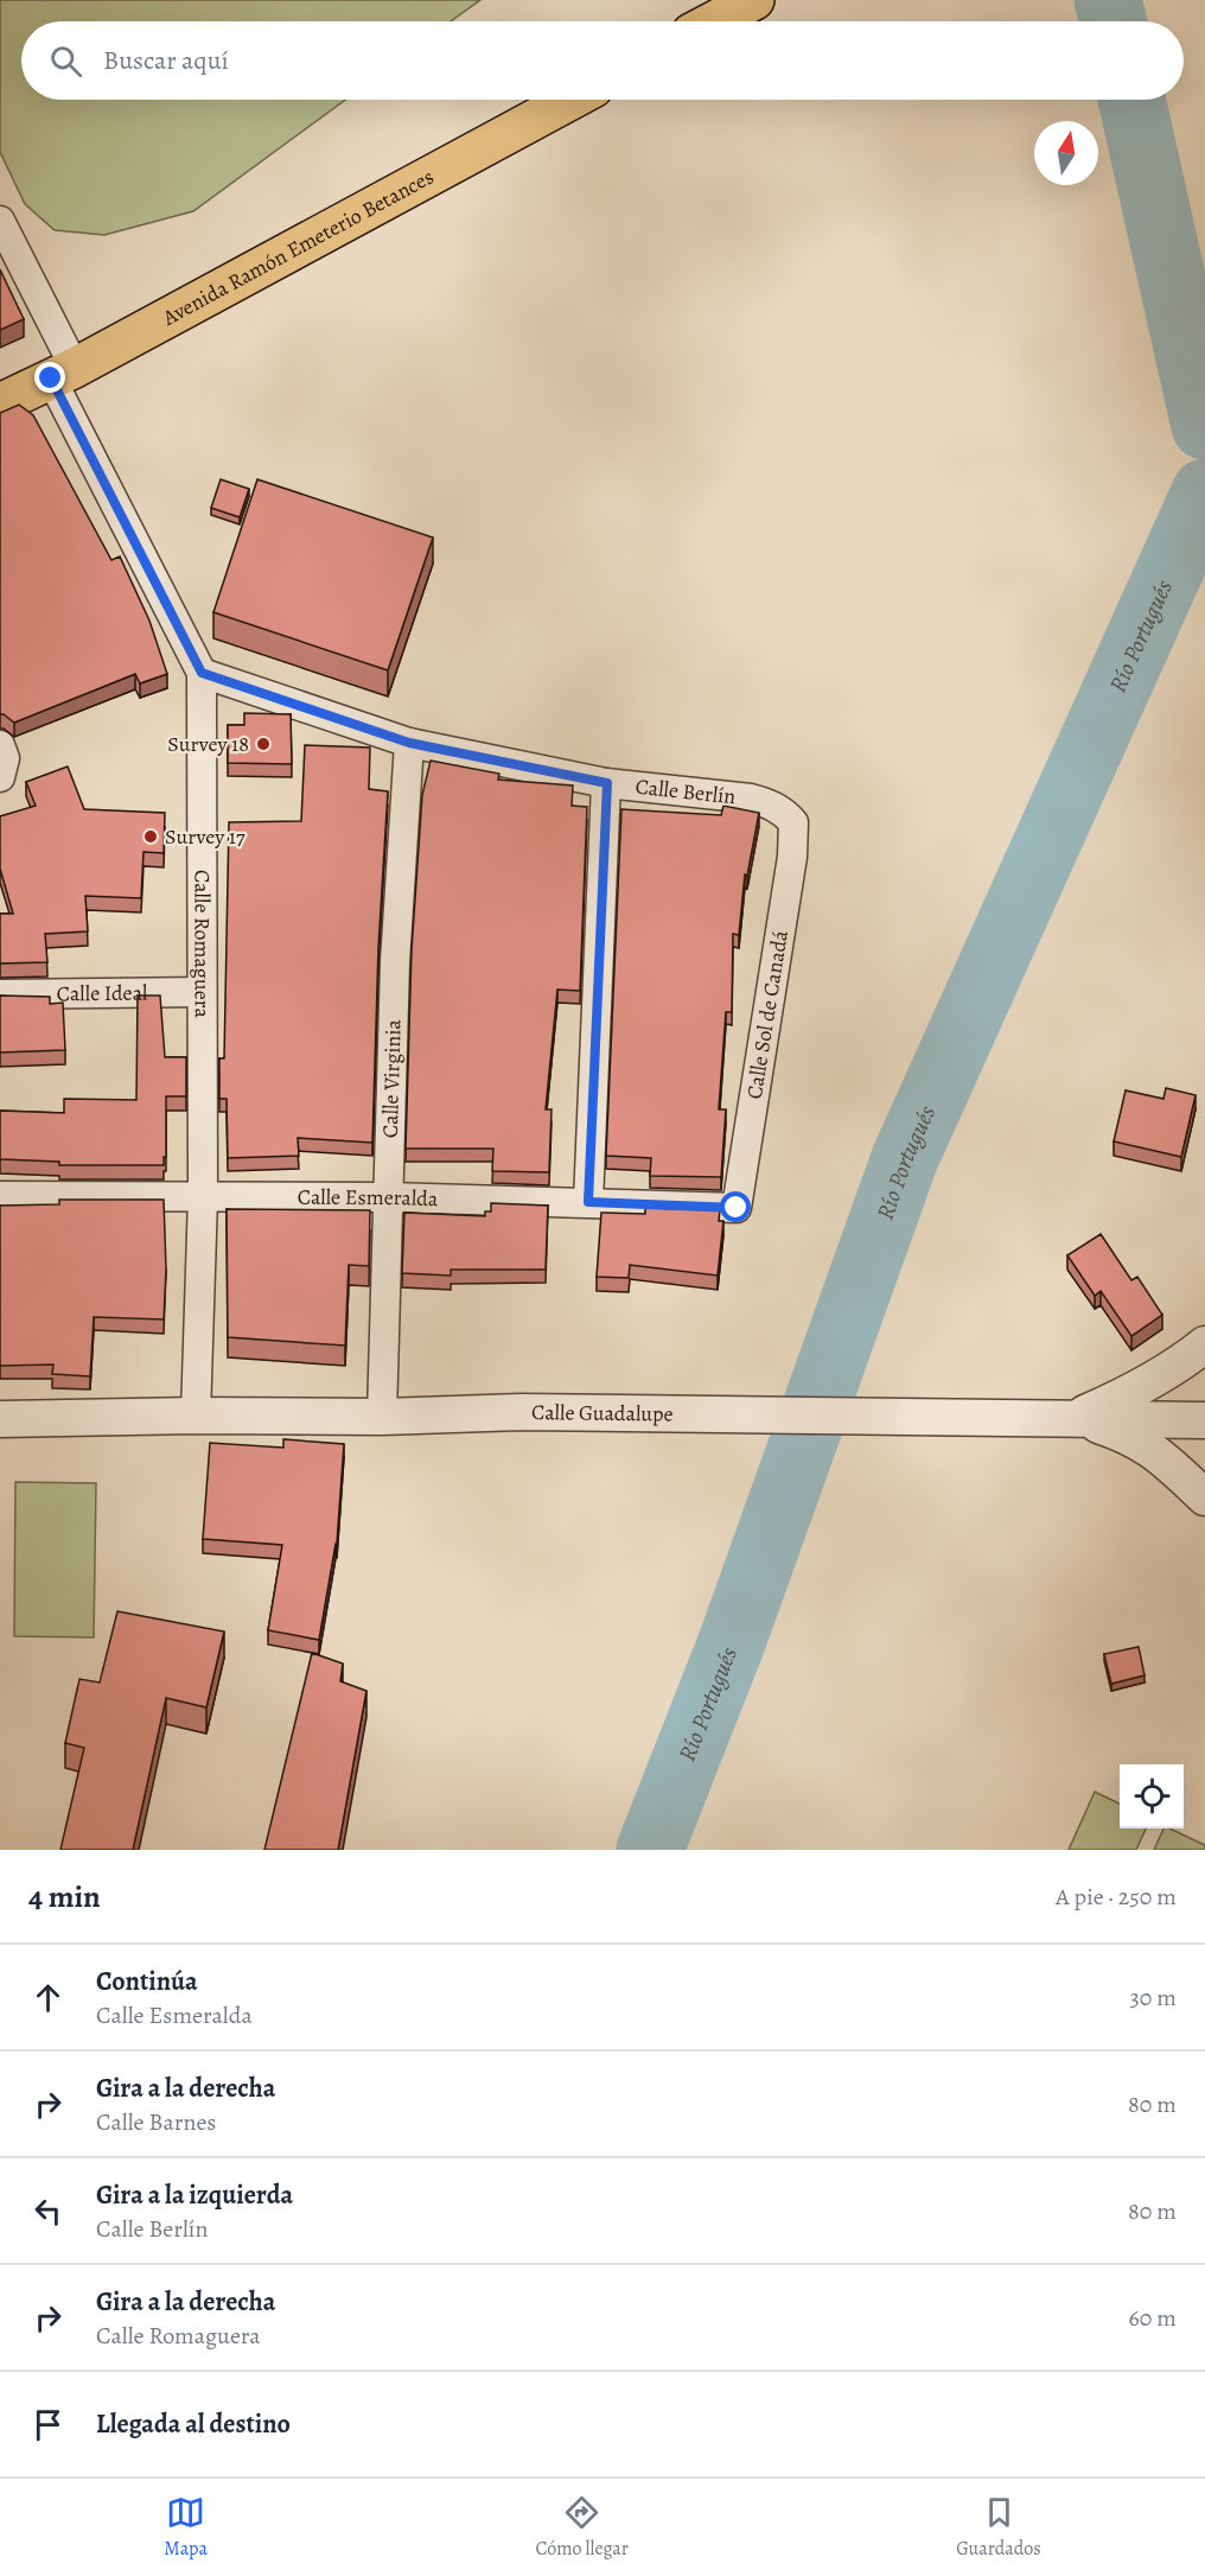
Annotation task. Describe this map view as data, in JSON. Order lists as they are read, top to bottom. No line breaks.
{"streets":{"main road":["Avenida Ramón Emeterio Betances"],"street":["Calle Berlín","Calle Romaguera","Calle Ideal","Calle Sol de Canadá","Calle Virginia","Calle Esmeralda","Calle Guadalupe"]},"crossings":[["Avenida Ramón Emeterio Betances","Calle Romaguera"],["Calle Berlín","Calle Romaguera"],["Calle Berlín","Calle Sol de Canadá"],["Calle Berlín","Calle Virginia"],["Calle Romaguera","Calle Ideal"],["Calle Romaguera","Calle Esmeralda"],["Calle Romaguera","Calle Guadalupe"],["Calle Sol de Canadá","Calle Esmeralda"],["Calle Virginia","Calle Esmeralda"],["Calle Virginia","Calle Guadalupe"]],"water":["Río Portugués"],"places":["Survey 18","Survey 17"],"north":"top","page":{"search":"Buscar aquí","heading":["4 min","A pie · 250 m"],"list":[["Continúa","Calle Esmeralda","30 m"],["Gira a la derecha","Calle Barnes","80 m"],["Gira a la izquierda","Calle Berlín","80 m"],["Gira a la derecha","Calle Romaguera","60 m"],"Llegada al destino"],"nav":["Mapa","Cómo llegar","Guardados"]}}
